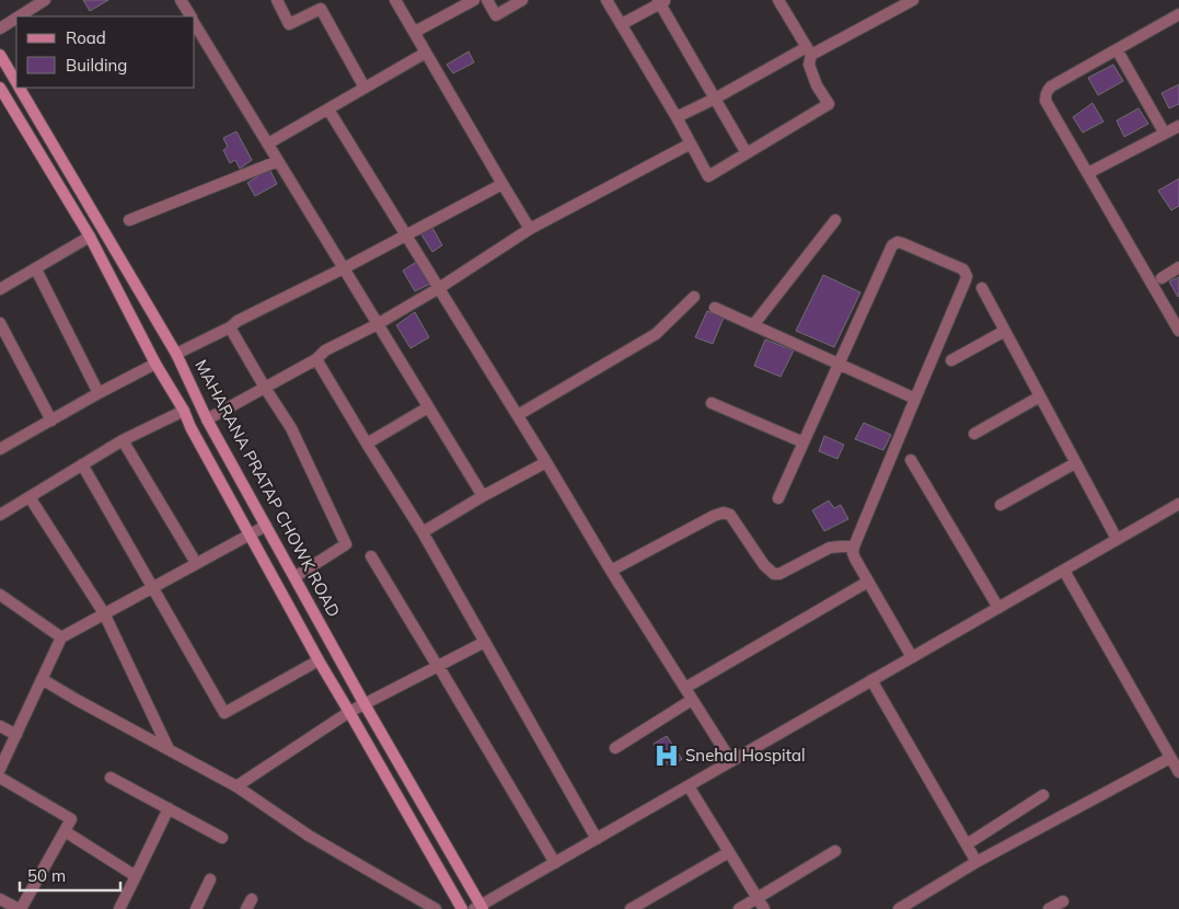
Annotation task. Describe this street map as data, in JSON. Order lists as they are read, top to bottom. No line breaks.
{"streets":{"main road":["MAHARANA PRATAP CHOWK ROAD"]},"places":{"hospital":["Snehal Hospital"]},"legend":["Road","Building"],"scale_bar":"50 m"}
